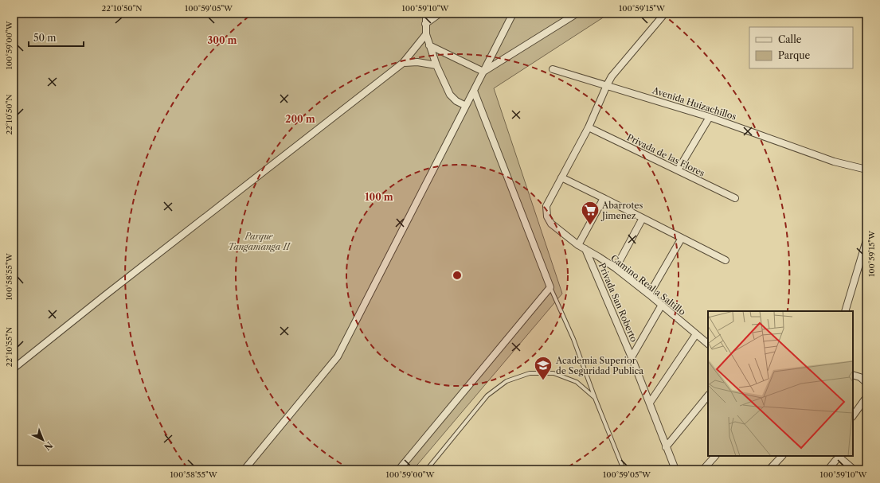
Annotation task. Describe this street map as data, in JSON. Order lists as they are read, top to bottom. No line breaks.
{"streets":{"street":["Avenida Huizachillos","Privada de las Flores","Camino Real a Saltillo","Privada San Roberto"]},"crossings":[["Camino Real a Saltillo","Privada San Roberto"]],"parks":["Parque Tangamanga II"],"places":{"supermarket":["Abarrotes Jimenez"],"school or university":["Academia Superior de Seguridad Publica"]},"legend":["Calle","Parque"],"scale_bar":"50 m","north":"bottom right","coordinates":["22°10'50\"N","100°59'05\"W","100°59'10\"W","100°59'15\"W","100°59'00\"W","100°58'55\"W","22°10'55\"N"],"rings":["300 m","200 m","100 m"]}
